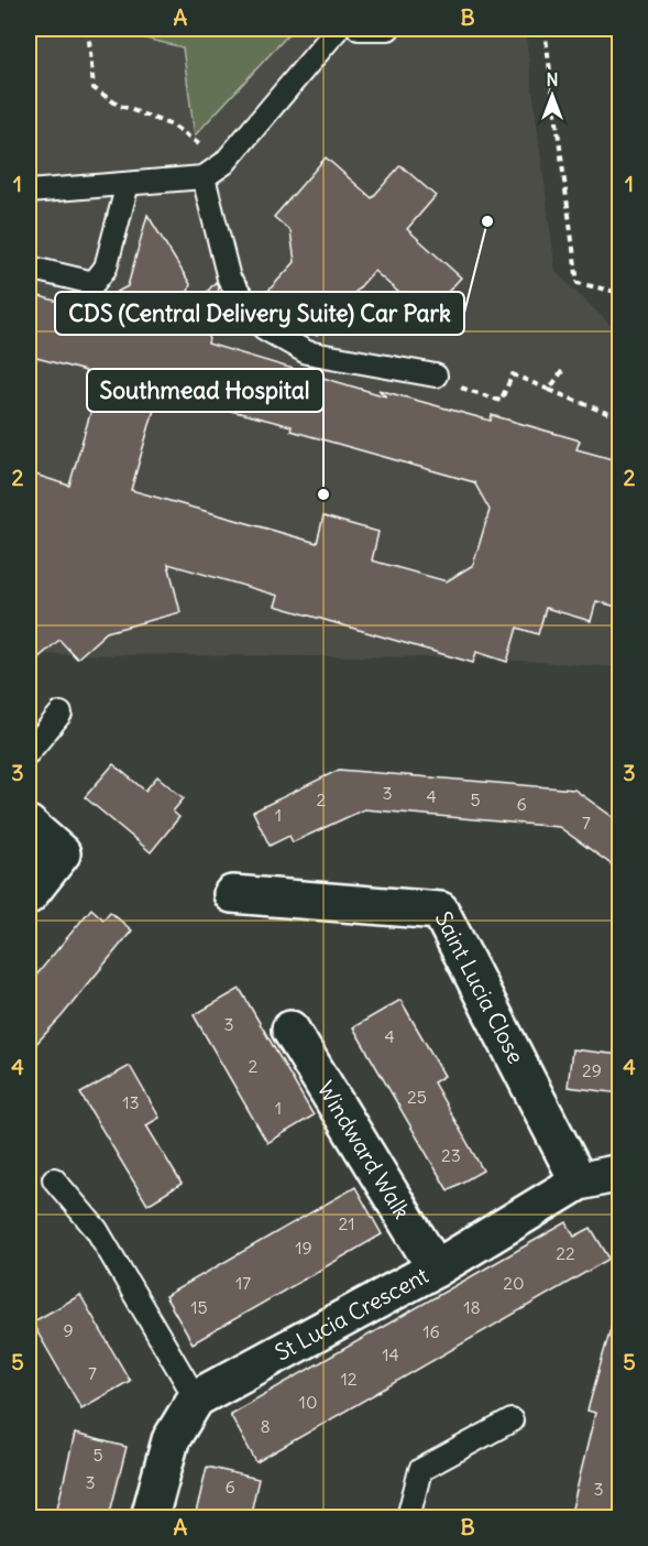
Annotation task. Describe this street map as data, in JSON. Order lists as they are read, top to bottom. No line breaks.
{"streets":{"street":["Saint Lucia Close","Windward Walk","St Lucia Crescent"]},"crossings":[["Saint Lucia Close","St Lucia Crescent"],["Windward Walk","St Lucia Crescent"]],"places":["CDS (Central Delivery Suite) Car Park","Southmead Hospital"],"house_numbers":["3","4","2","5","6","1","7","3","4","2","29","25","13","1","23","21","19","22","17","20","15","18","9","16","14","7","12","10","8","5","3","6","3"],"north":"top","grid":{"columns":["A","B"],"rows":["1","2","3","4","5"]}}
